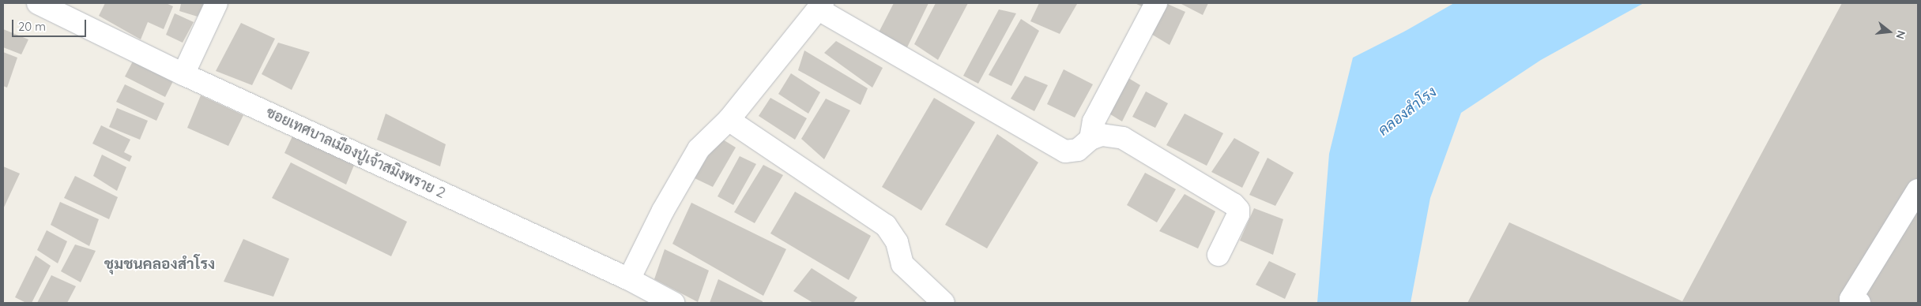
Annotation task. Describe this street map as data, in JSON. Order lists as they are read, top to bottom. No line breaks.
{"streets":{"street":["ซอยเทศบาลเมืองปู่เจ้าสมิงพราย 2"]},"districts":["ชุมชนคลองสำโรง"],"water":["คลองสำโรง"],"scale_bar":"20 m","north":"right"}
